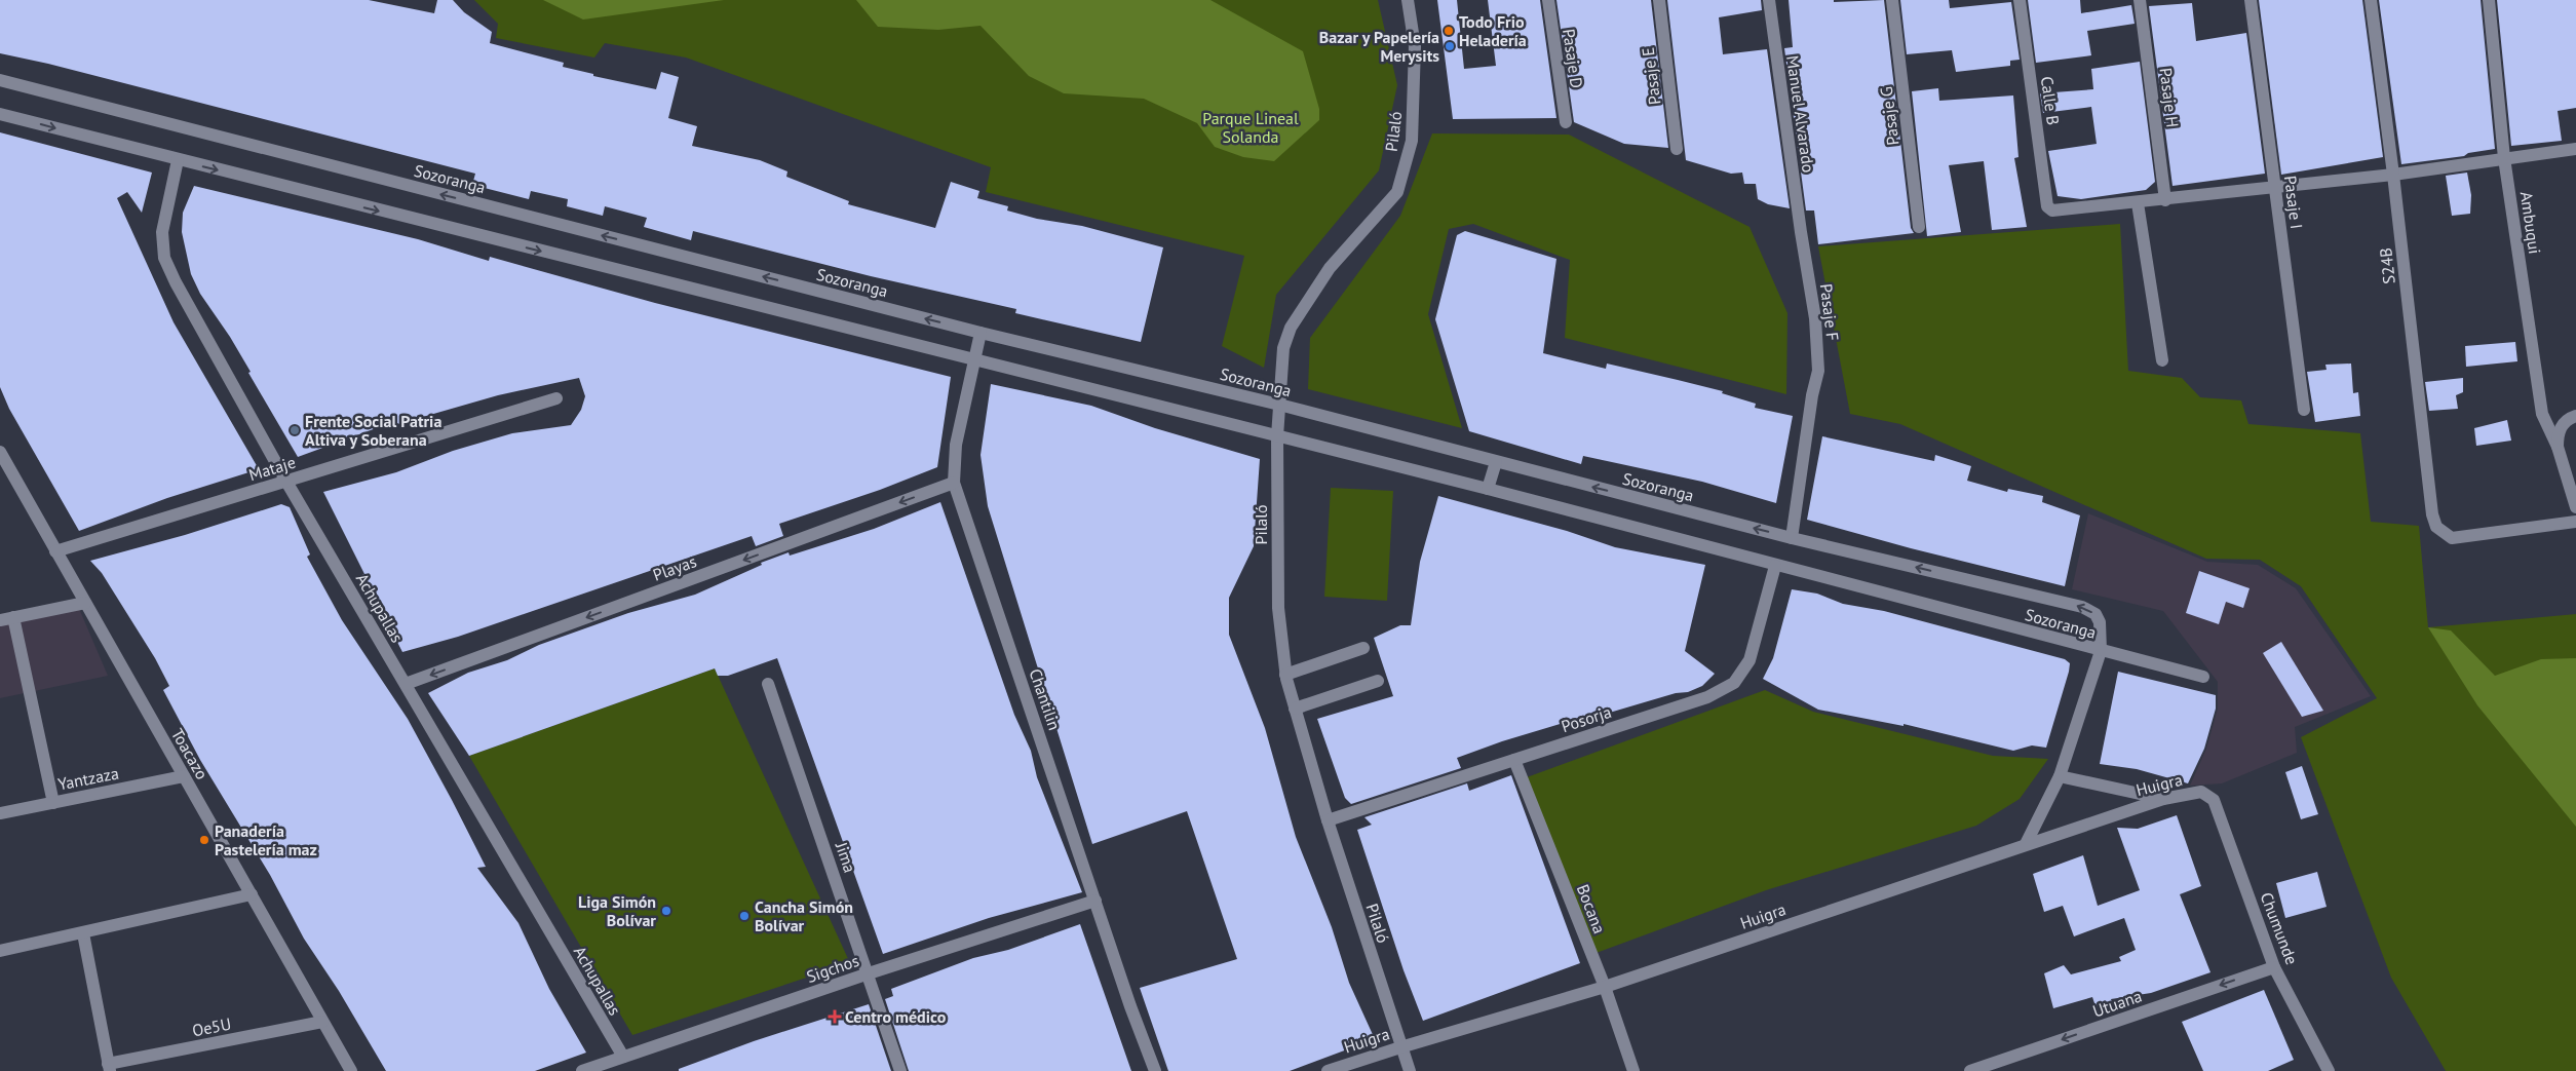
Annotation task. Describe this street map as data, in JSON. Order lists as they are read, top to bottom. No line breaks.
{"streets":{"street":["Pasaje D","Pasaje E","Pasaje H","Calle B","Manuel Alvarado","Pasaje G","Pilaló","Sozoranga","Pasaje I","Ambuqui","S24B","Pasaje F","Mataje","Playas","Achupallas","Chantilin","Posorja","Toacazo","Yantzaza","Huigra","Jima","Bocana","Chumunde","Sigchos","Utuana","Oe5U"]},"crossings":[["Manuel Alvarado","Pasaje F"],["Pilaló","Sozoranga"],["Pilaló","Posorja"],["Pilaló","Huigra"],["Sozoranga","Pasaje F"],["Sozoranga","Achupallas"],["Sozoranga","Chantilin"],["Sozoranga","Posorja"],["Mataje","Achupallas"],["Mataje","Toacazo"],["Playas","Achupallas"],["Playas","Chantilin"],["Achupallas","Sigchos"],["Chantilin","Sigchos"],["Posorja","Bocana"],["Toacazo","Yantzaza"],["Toacazo","Oe5U"],["Huigra","Bocana"],["Huigra","Chumunde"],["Jima","Sigchos"],["Chumunde","Utuana"]],"one_way":["Playas","Utuana"],"parks":["Parque Lineal Solanda"],"places":{"other":["Todo Frio Heladería","Bazar y Papelería Merysits","Frente Social Patria Altiva y Soberana","Panadería Pastelería maz","Liga Simón Bolívar","Cancha Simón Bolívar"],"health":["Centro médico"]}}
